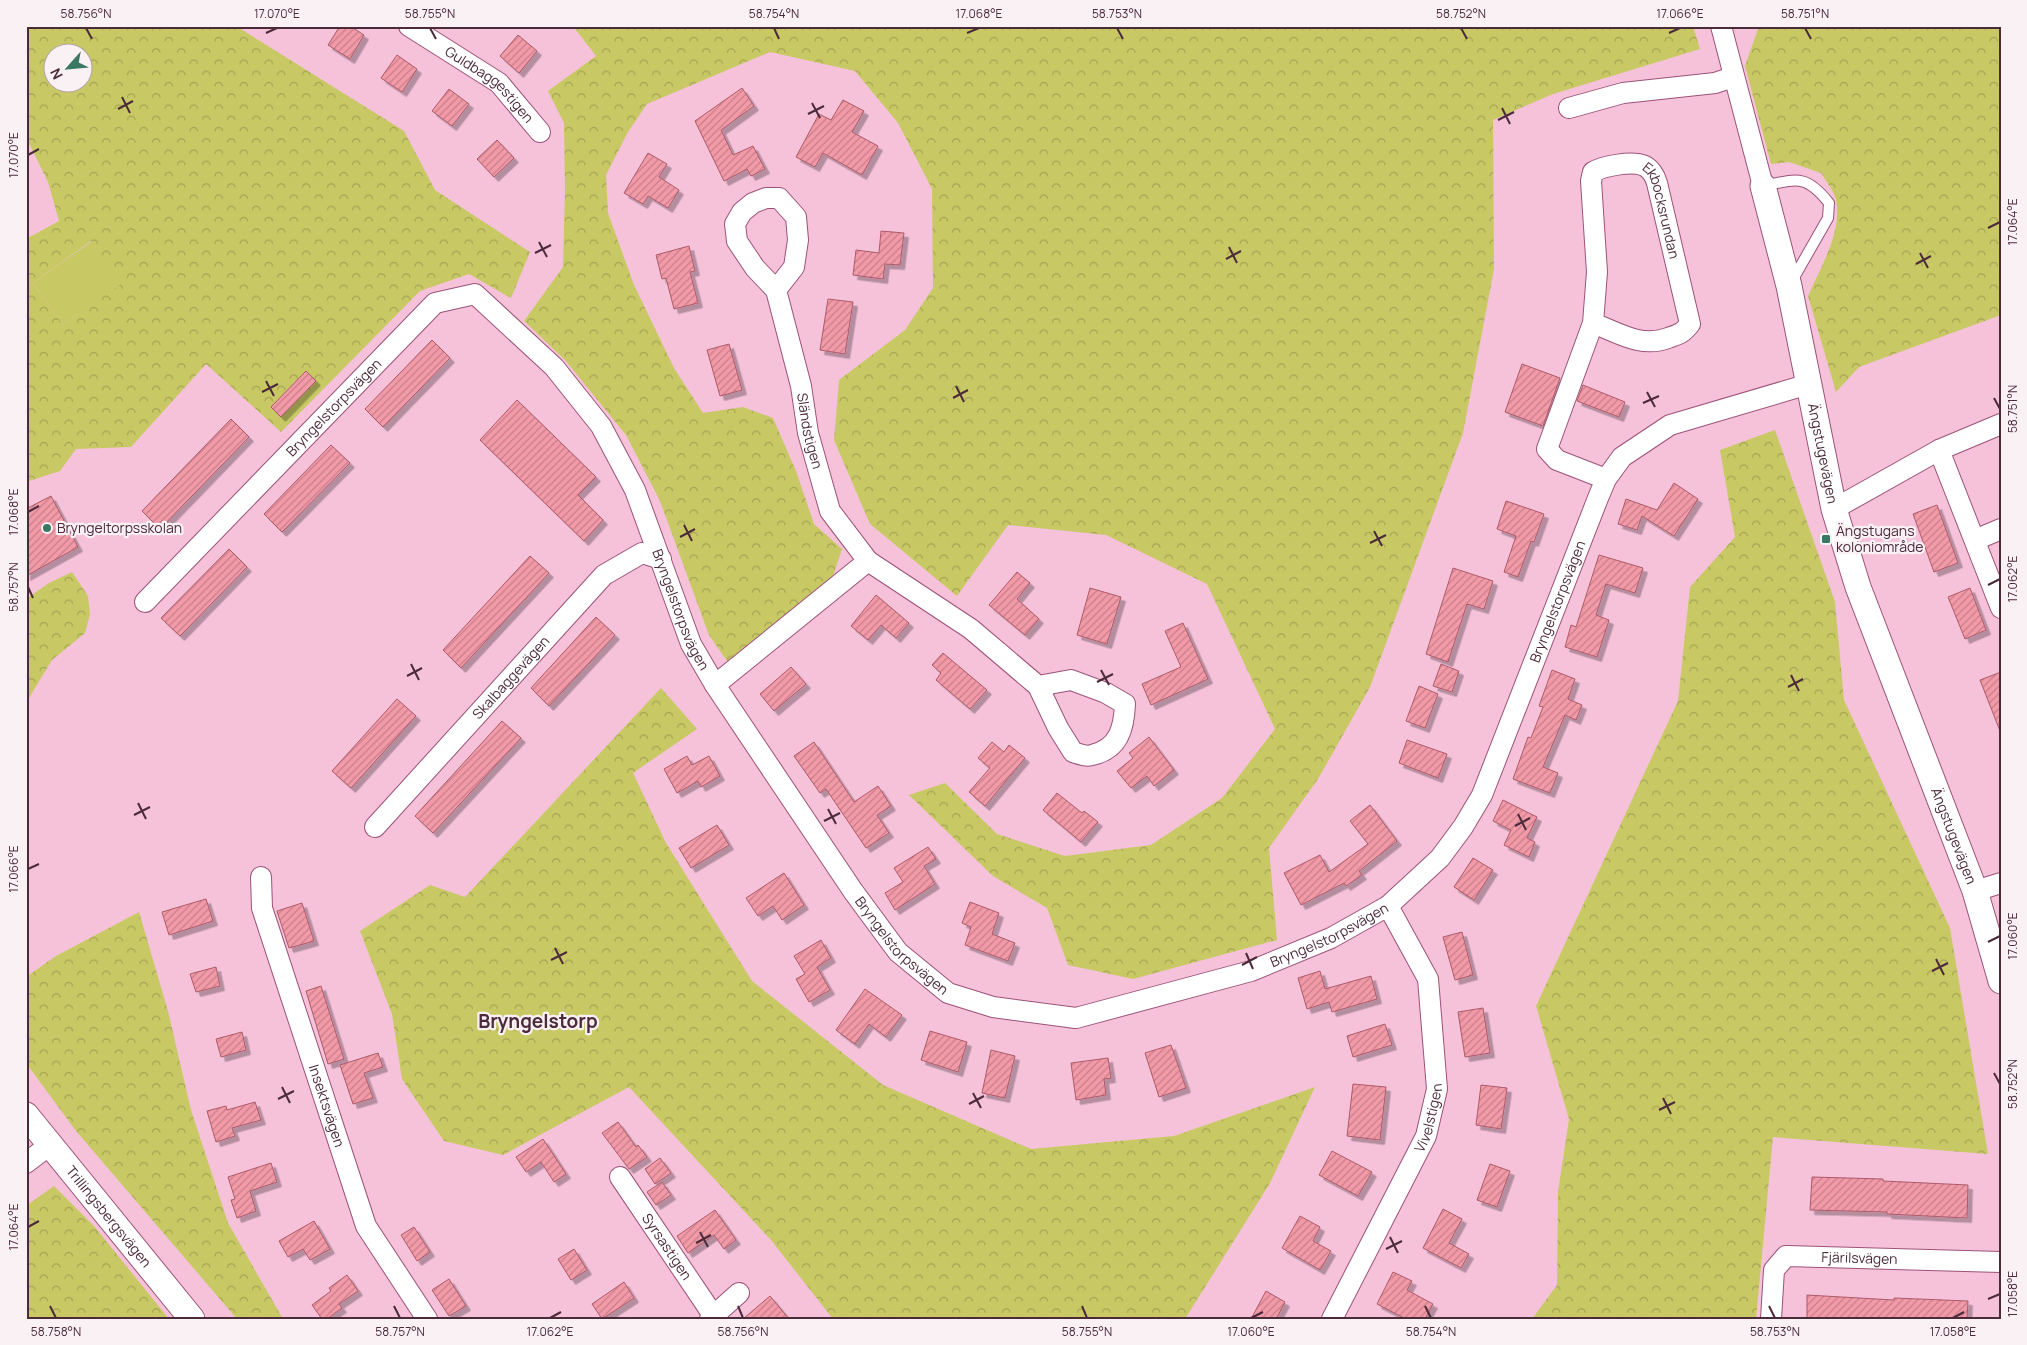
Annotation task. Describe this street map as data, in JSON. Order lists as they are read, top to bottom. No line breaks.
{"streets":{"street":["Guldbaggestigen","Ekbocksrundan","Bryngelstorpsvägen","Sländstigen","Ängstugevägen","Skalbaggevägen","Insektsvägen","Vivelstigen","Trillingsbergsvägen","Syrsastigen","Fjärilsvägen"]},"crossings":[["Ekbocksrundan","Bryngelstorpsvägen"],["Bryngelstorpsvägen","Ängstugevägen"],["Bryngelstorpsvägen","Skalbaggevägen"],["Bryngelstorpsvägen","Vivelstigen"]],"districts":["Bryngelstorp"],"places":{"other":["Bryngeltorpsskolan"],"transit":["Ängstugans koloniområde"]},"north":"bottom left","coordinates":["58.756°N","17.070°E","58.755°N","58.754°N","17.068°E","58.753°N","58.752°N","17.066°E","58.751°N","17.064°E","17.062°E","58.757°N","17.060°E","17.058°E","58.758°N"]}
